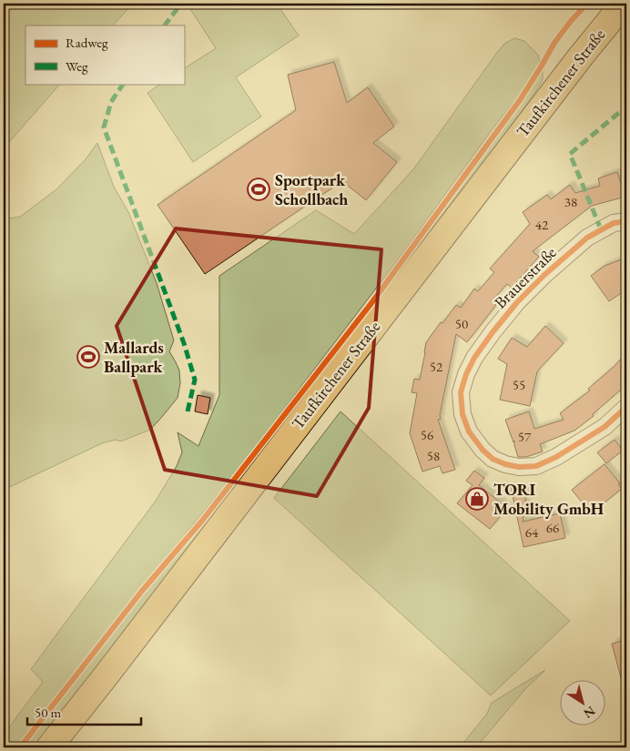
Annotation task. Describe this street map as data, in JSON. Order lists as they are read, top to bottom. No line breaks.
{"streets":{"main road":["Taufkirchener Straße"],"street":["Brauerstraße"]},"places":{"sports":["Sportpark Schollbach","Mallards Ballpark"],"shop":["TORI Mobility GmbH"]},"house_numbers":["38","42","50","52","55","56","57","58","66","64"],"legend":["Radweg","Weg"],"scale_bar":"50 m","north":"bottom right"}
